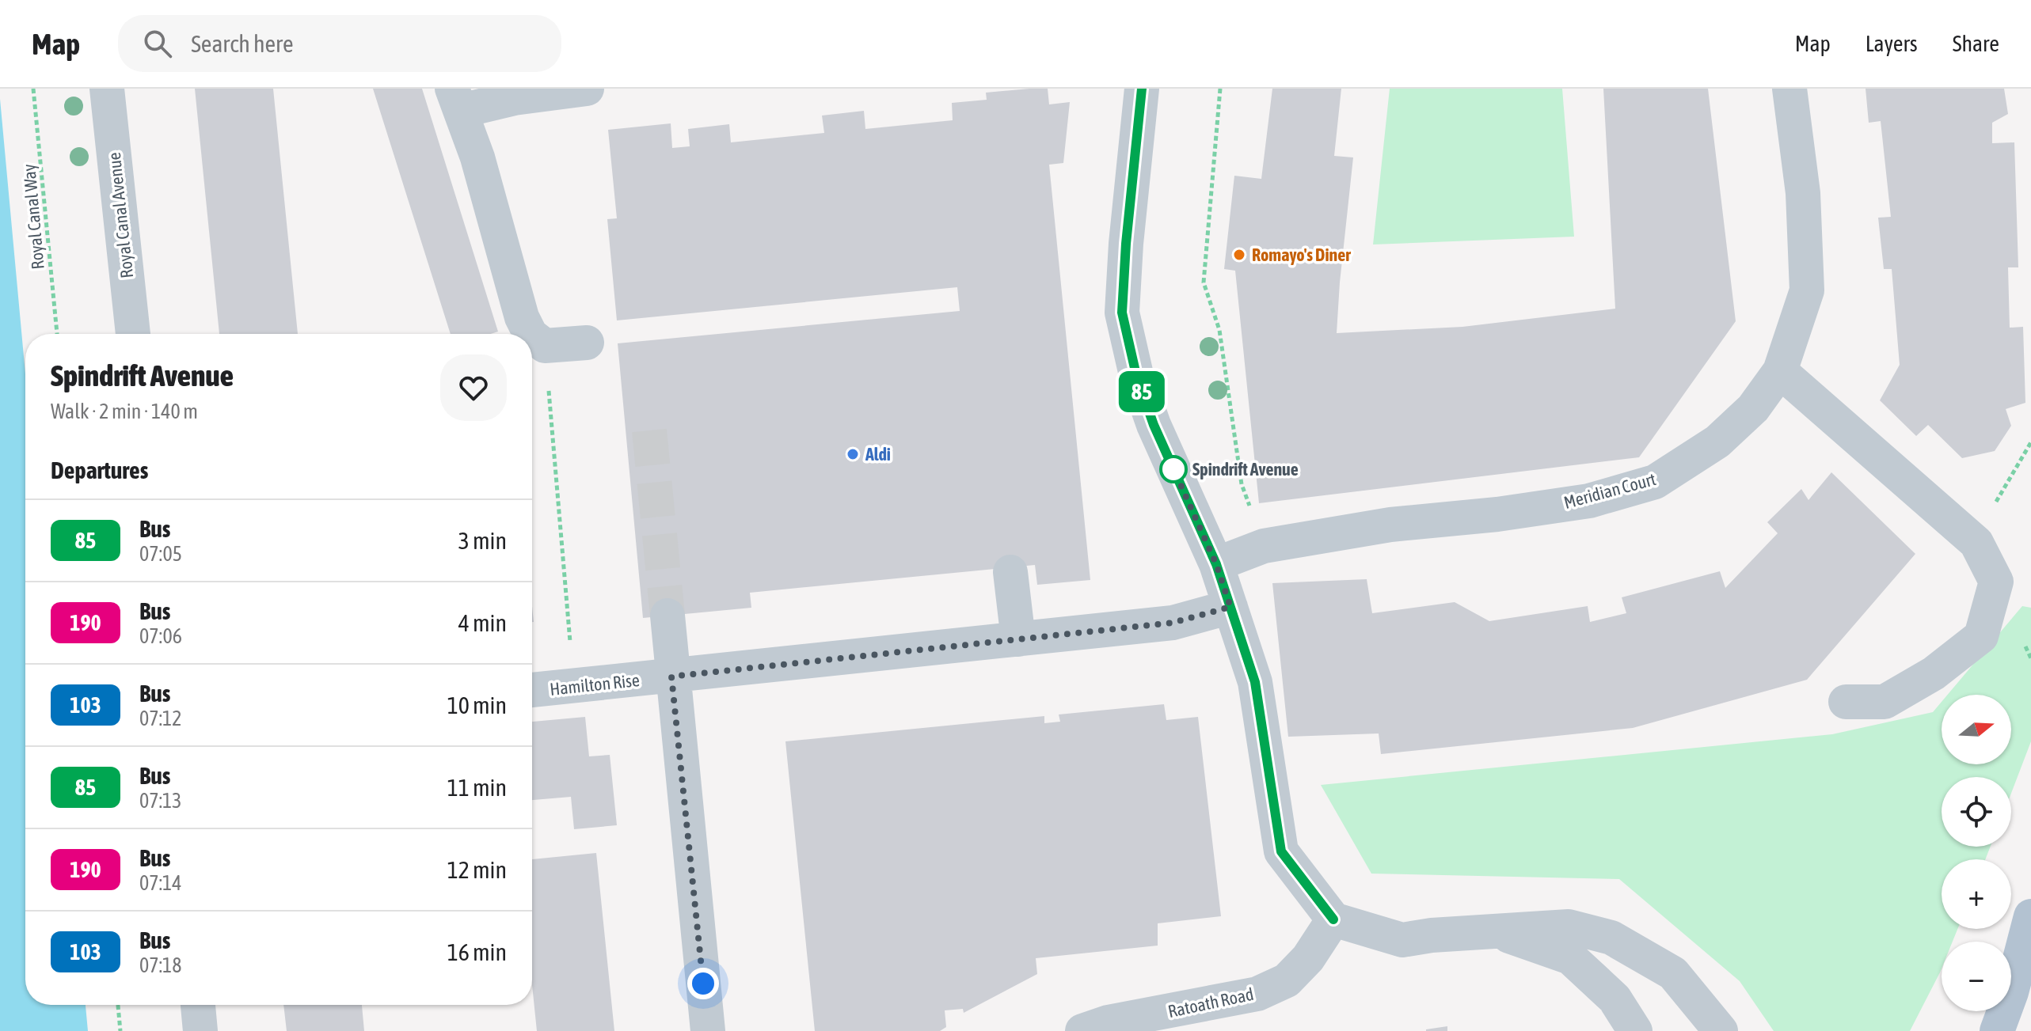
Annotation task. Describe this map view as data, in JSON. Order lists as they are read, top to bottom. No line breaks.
{"streets":{"street":["Royal Canal Avenue","Meridian Court","Hamilton Rise","Ratoath Road"],"path":["Royal Canal Way"]},"places":["Romayo's Diner","Aldi","Spindrift Avenue"],"lines":["bus line 85"],"north":"right","page":{"header":"Map","search":"Search here","nav":["Map","Layers","Share"],"on_map":"85","heading":[["Spindrift Avenue","Walk · 2 min · 140 m"],"Departures"],"list":[{"mark":"85","name":"Bus","note":"07:05","value":"3 min"},{"mark":"190","name":"Bus","note":"07:06","value":"4 min"},{"mark":"103","name":"Bus","note":"07:12","value":"10 min"},{"mark":"85","name":"Bus","note":"07:13","value":"11 min"},{"mark":"190","name":"Bus","note":"07:14","value":"12 min"},{"mark":"103","name":"Bus","note":"07:18","value":"16 min"}],"map_buttons":["+","−"]}}
